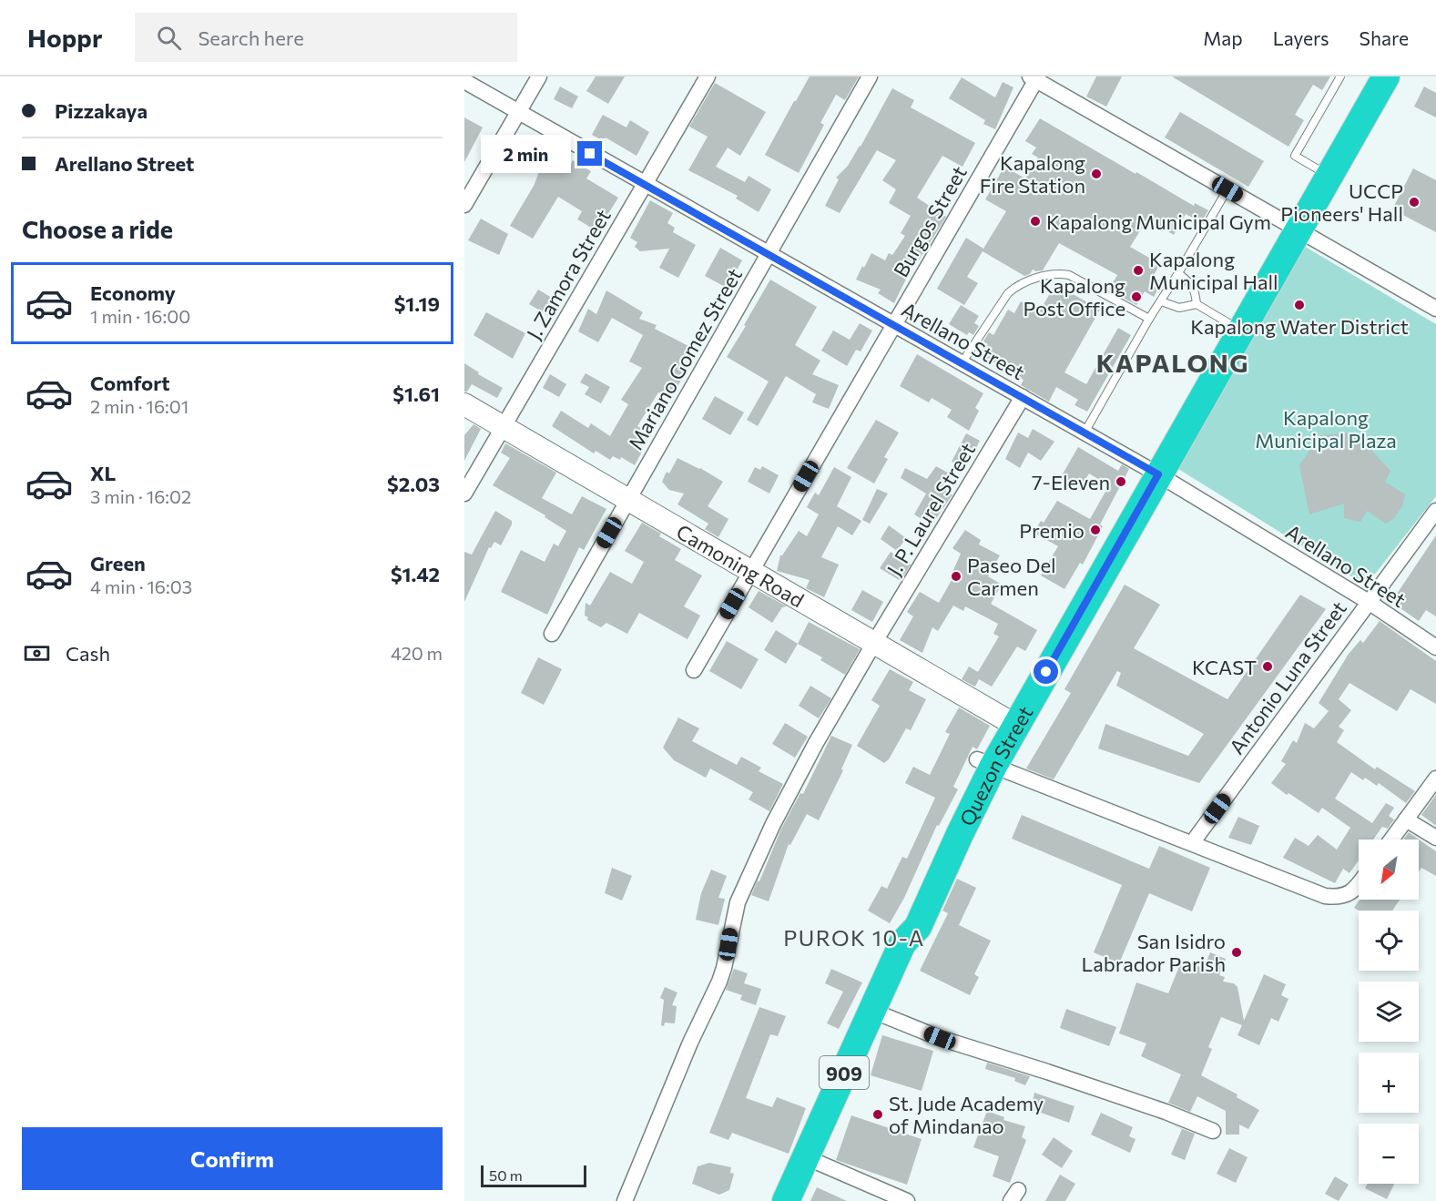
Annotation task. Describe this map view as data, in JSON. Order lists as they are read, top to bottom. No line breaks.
{"streets":{"highway":["Quezon Street","909"],"street":["Burgos Street","J. Zamora Street","Arellano Street","Mariano Gomez Street","J. P. Laurel Street","Camoning Road","Antonio Luna Street"]},"crossings":[["Burgos Street","Arellano Street"],["Burgos Street","Camoning Road"],["J. Zamora Street","Arellano Street"],["J. Zamora Street","Camoning Road"],["Arellano Street","Mariano Gomez Street"],["Arellano Street","J. P. Laurel Street"],["Arellano Street","Antonio Luna Street"],["Arellano Street","Quezon Street"],["Mariano Gomez Street","Camoning Road"],["J. P. Laurel Street","Camoning Road"],["Camoning Road","Quezon Street"]],"districts":["KAPALONG","PUROK 10-A"],"parks":["Kapalong Municipal Plaza"],"places":["Kapalong Fire Station","UCCP Pioneers' Hall","Kapalong Municipal Gym","Kapalong Municipal Hall","Kapalong Post Office","Kapalong Water District","7-Eleven","Premio","Paseo Del Carmen","KCAST","San Isidro Labrador Parish","St. Jude Academy of Mindanao"],"scale_bar":"50 m","north":"bottom left","page":{"header":"Hoppr","search":"Search here","nav":["Map","Layers","Share"],"banner":["Pizzakaya","Arellano Street"],"bubble":"2 min","heading":"Choose a ride","list":[{"name":"Economy","note":"1 min · 16:00","value":"$1.19"},{"name":"Comfort","note":"2 min · 16:01","value":"$1.61"},{"name":"XL","note":"3 min · 16:02","value":"$2.03"},{"name":"Green","note":"4 min · 16:03","value":"$1.42"}],"pay":["Cash","420 m"],"map_buttons":["+","−"],"buttons":"Confirm","scale":"50 m"}}
